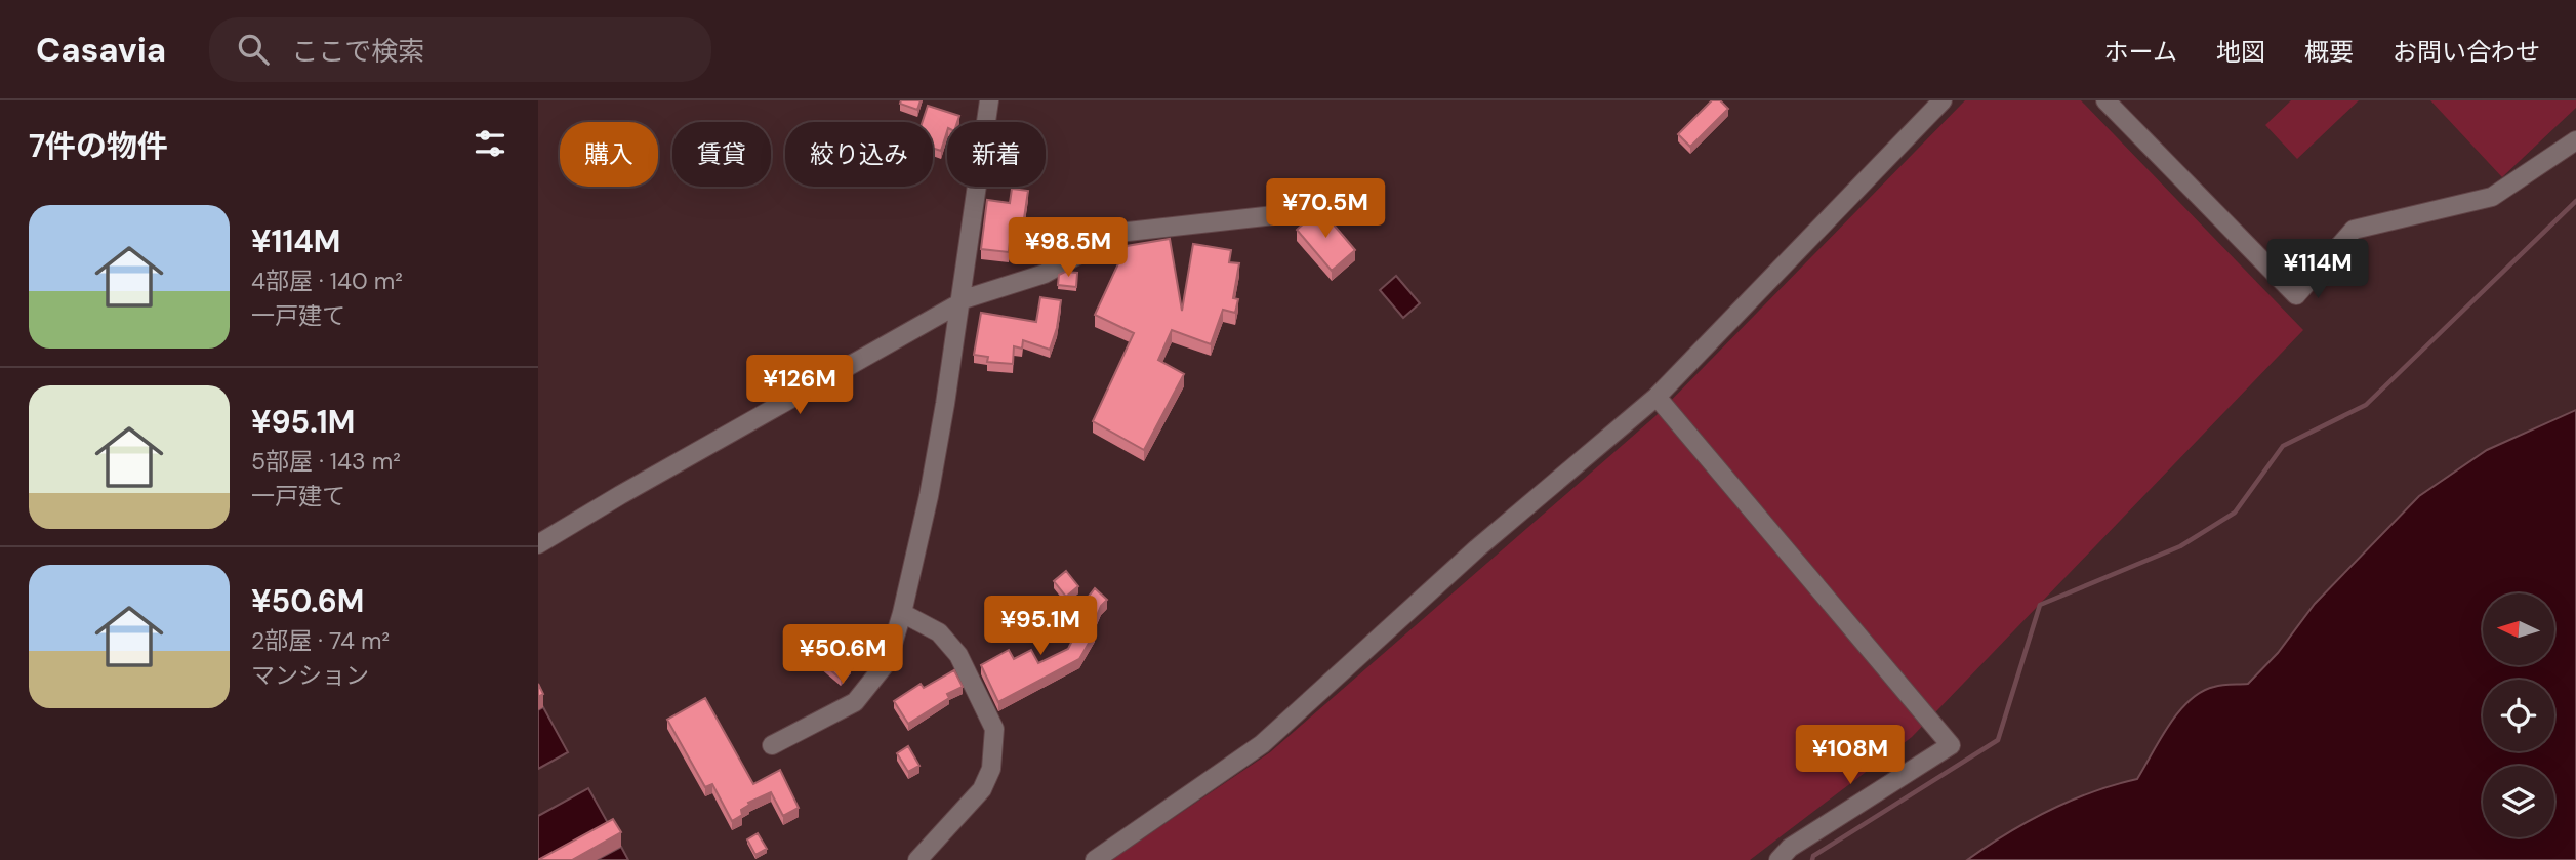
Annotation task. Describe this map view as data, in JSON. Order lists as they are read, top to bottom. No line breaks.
{"north":"left","page":{"header":"Casavia","search":"ここで検索","nav":["ホーム","地図","概要","お問い合わせ"],"heading":"7件の物件","chip":["購入","賃貸","絞り込み","新着"],"price":["¥70.5M","¥98.5M","¥114M","¥126M","¥95.1M","¥50.6M","¥108M"],"list":[{"name":"¥114M","note":"4部屋 · 140 m² · 一戸建て"},{"name":"¥95.1M","note":"5部屋 · 143 m² · 一戸建て"},{"name":"¥50.6M","note":"2部屋 · 74 m² · マンション"}]}}
